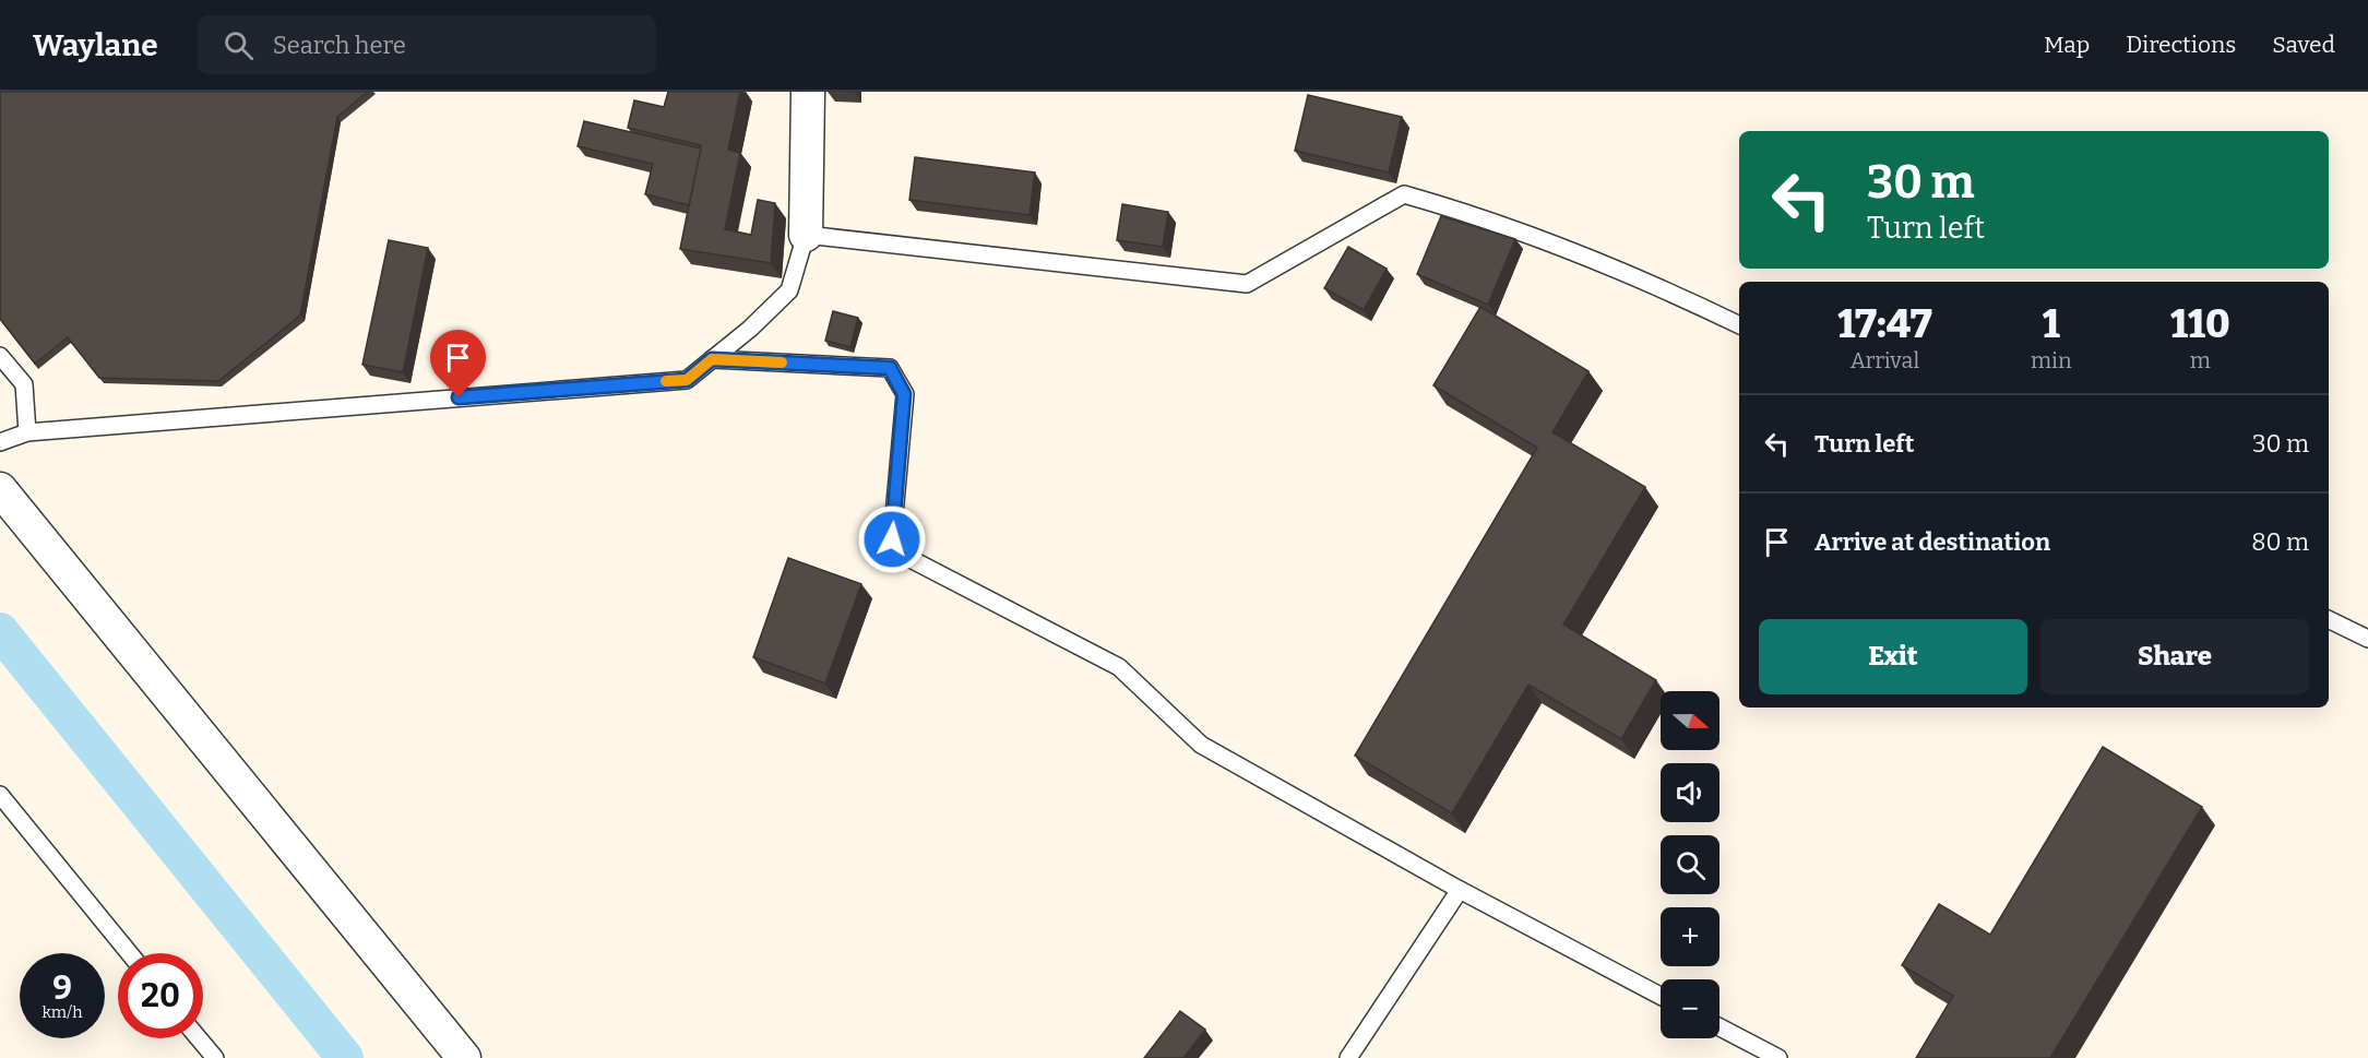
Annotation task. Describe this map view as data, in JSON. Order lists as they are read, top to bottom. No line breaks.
{"north":"right","page":{"header":"Waylane","search":"Search here","nav":["Map","Directions","Saved"],"turn":["30 m","Turn left"],"eta":["17:47","Arrival","1","min","110","m"],"list":[{"name":"Turn left","value":"30 m"},{"name":"Arrive at destination","value":"80 m"}],"buttons":["Exit","Share"],"map_buttons":["+","−"],"speed":"9 km/h","limit":"20"}}
